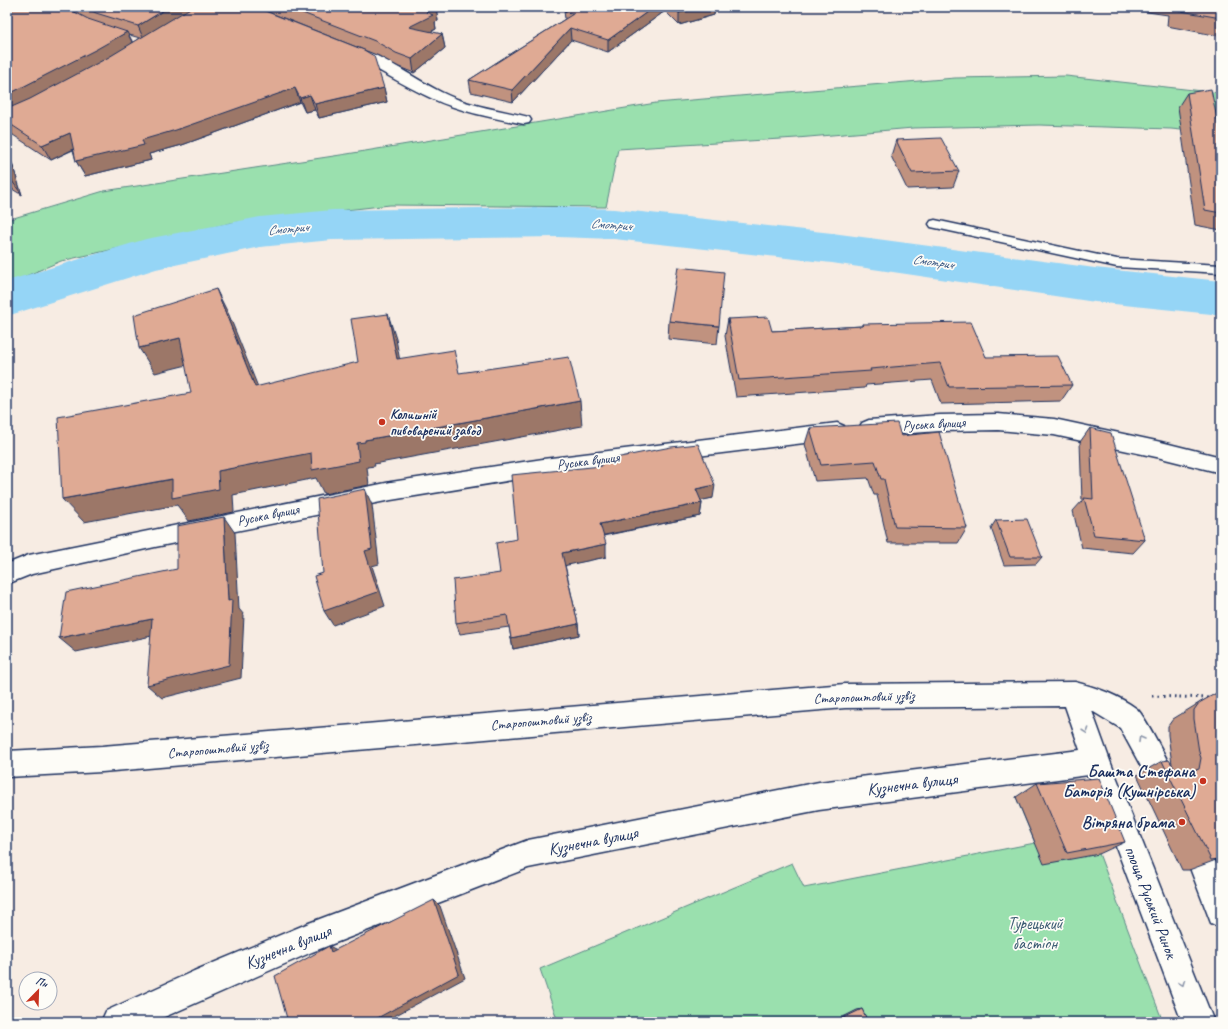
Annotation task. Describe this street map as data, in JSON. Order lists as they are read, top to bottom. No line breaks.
{"streets":{"street":["Руська вулиця","Старопоштовий узвіз","Кузнечна вулиця","площа Руський Ринок"]},"crossings":[["Старопоштовий узвіз","площа Руський Ринок"],["Кузнечна вулиця","площа Руський Ринок"]],"one_way":["площа Руський Ринок"],"water":["Смотрич"],"parks":["Турецький бастіон"],"places":["Колишній пивоварений завод","Башта Стефана Баторія (Кушнірська)","Вітряна брама"],"north":"top right"}
